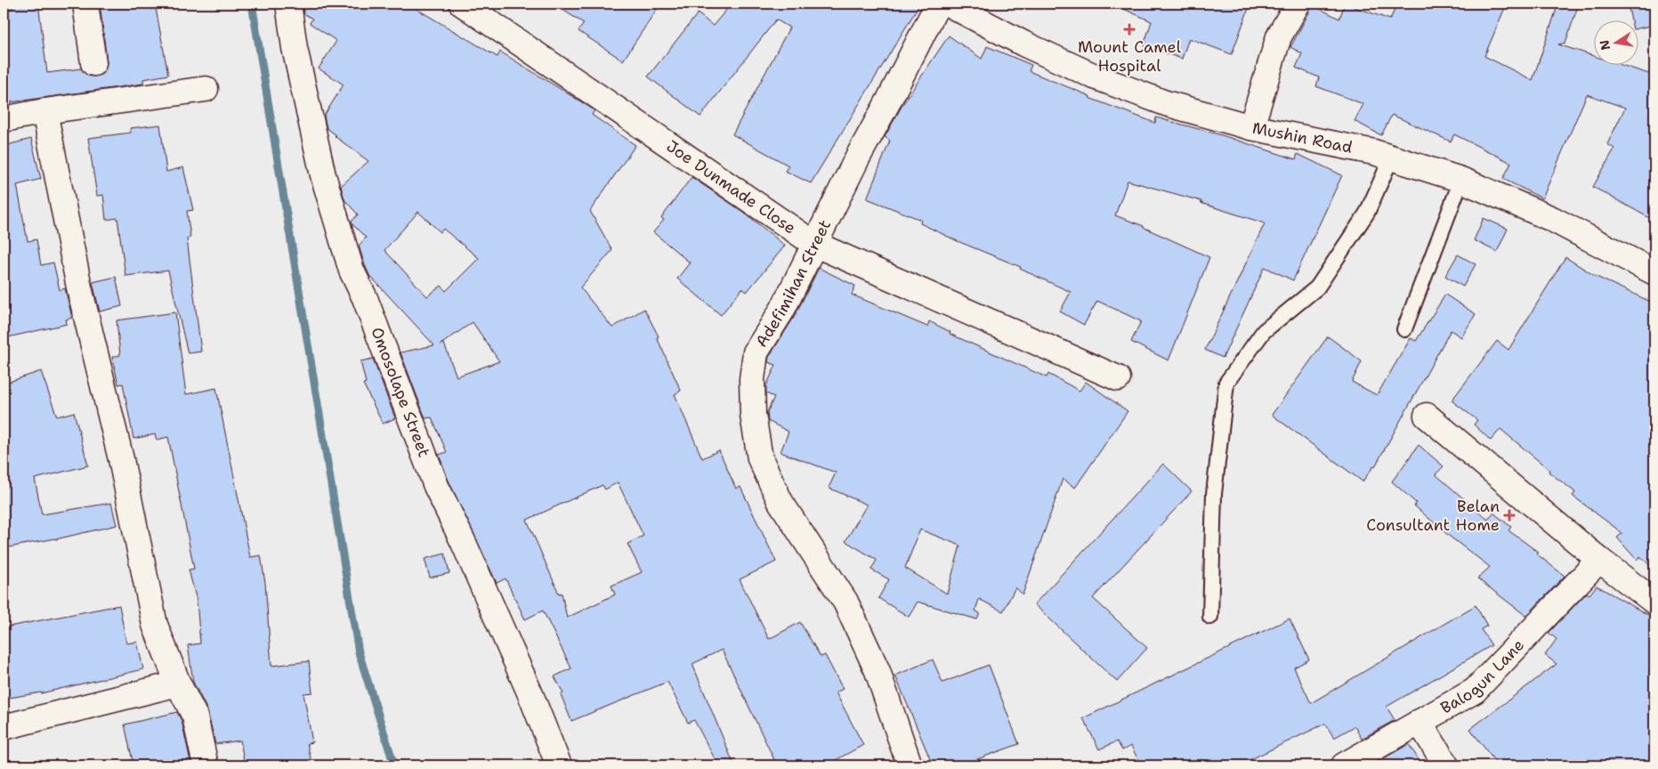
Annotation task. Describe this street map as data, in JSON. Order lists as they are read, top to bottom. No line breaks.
{"streets":{"street":["Mushin Road","Joe Dunmade Close","Adefimihan Street","Omosolape Street","Balogun Lane"]},"crossings":[["Joe Dunmade Close","Adefimihan Street"]],"places":{"health":["Mount Camel Hospital","Belan Consultant Home"]},"north":"left"}
